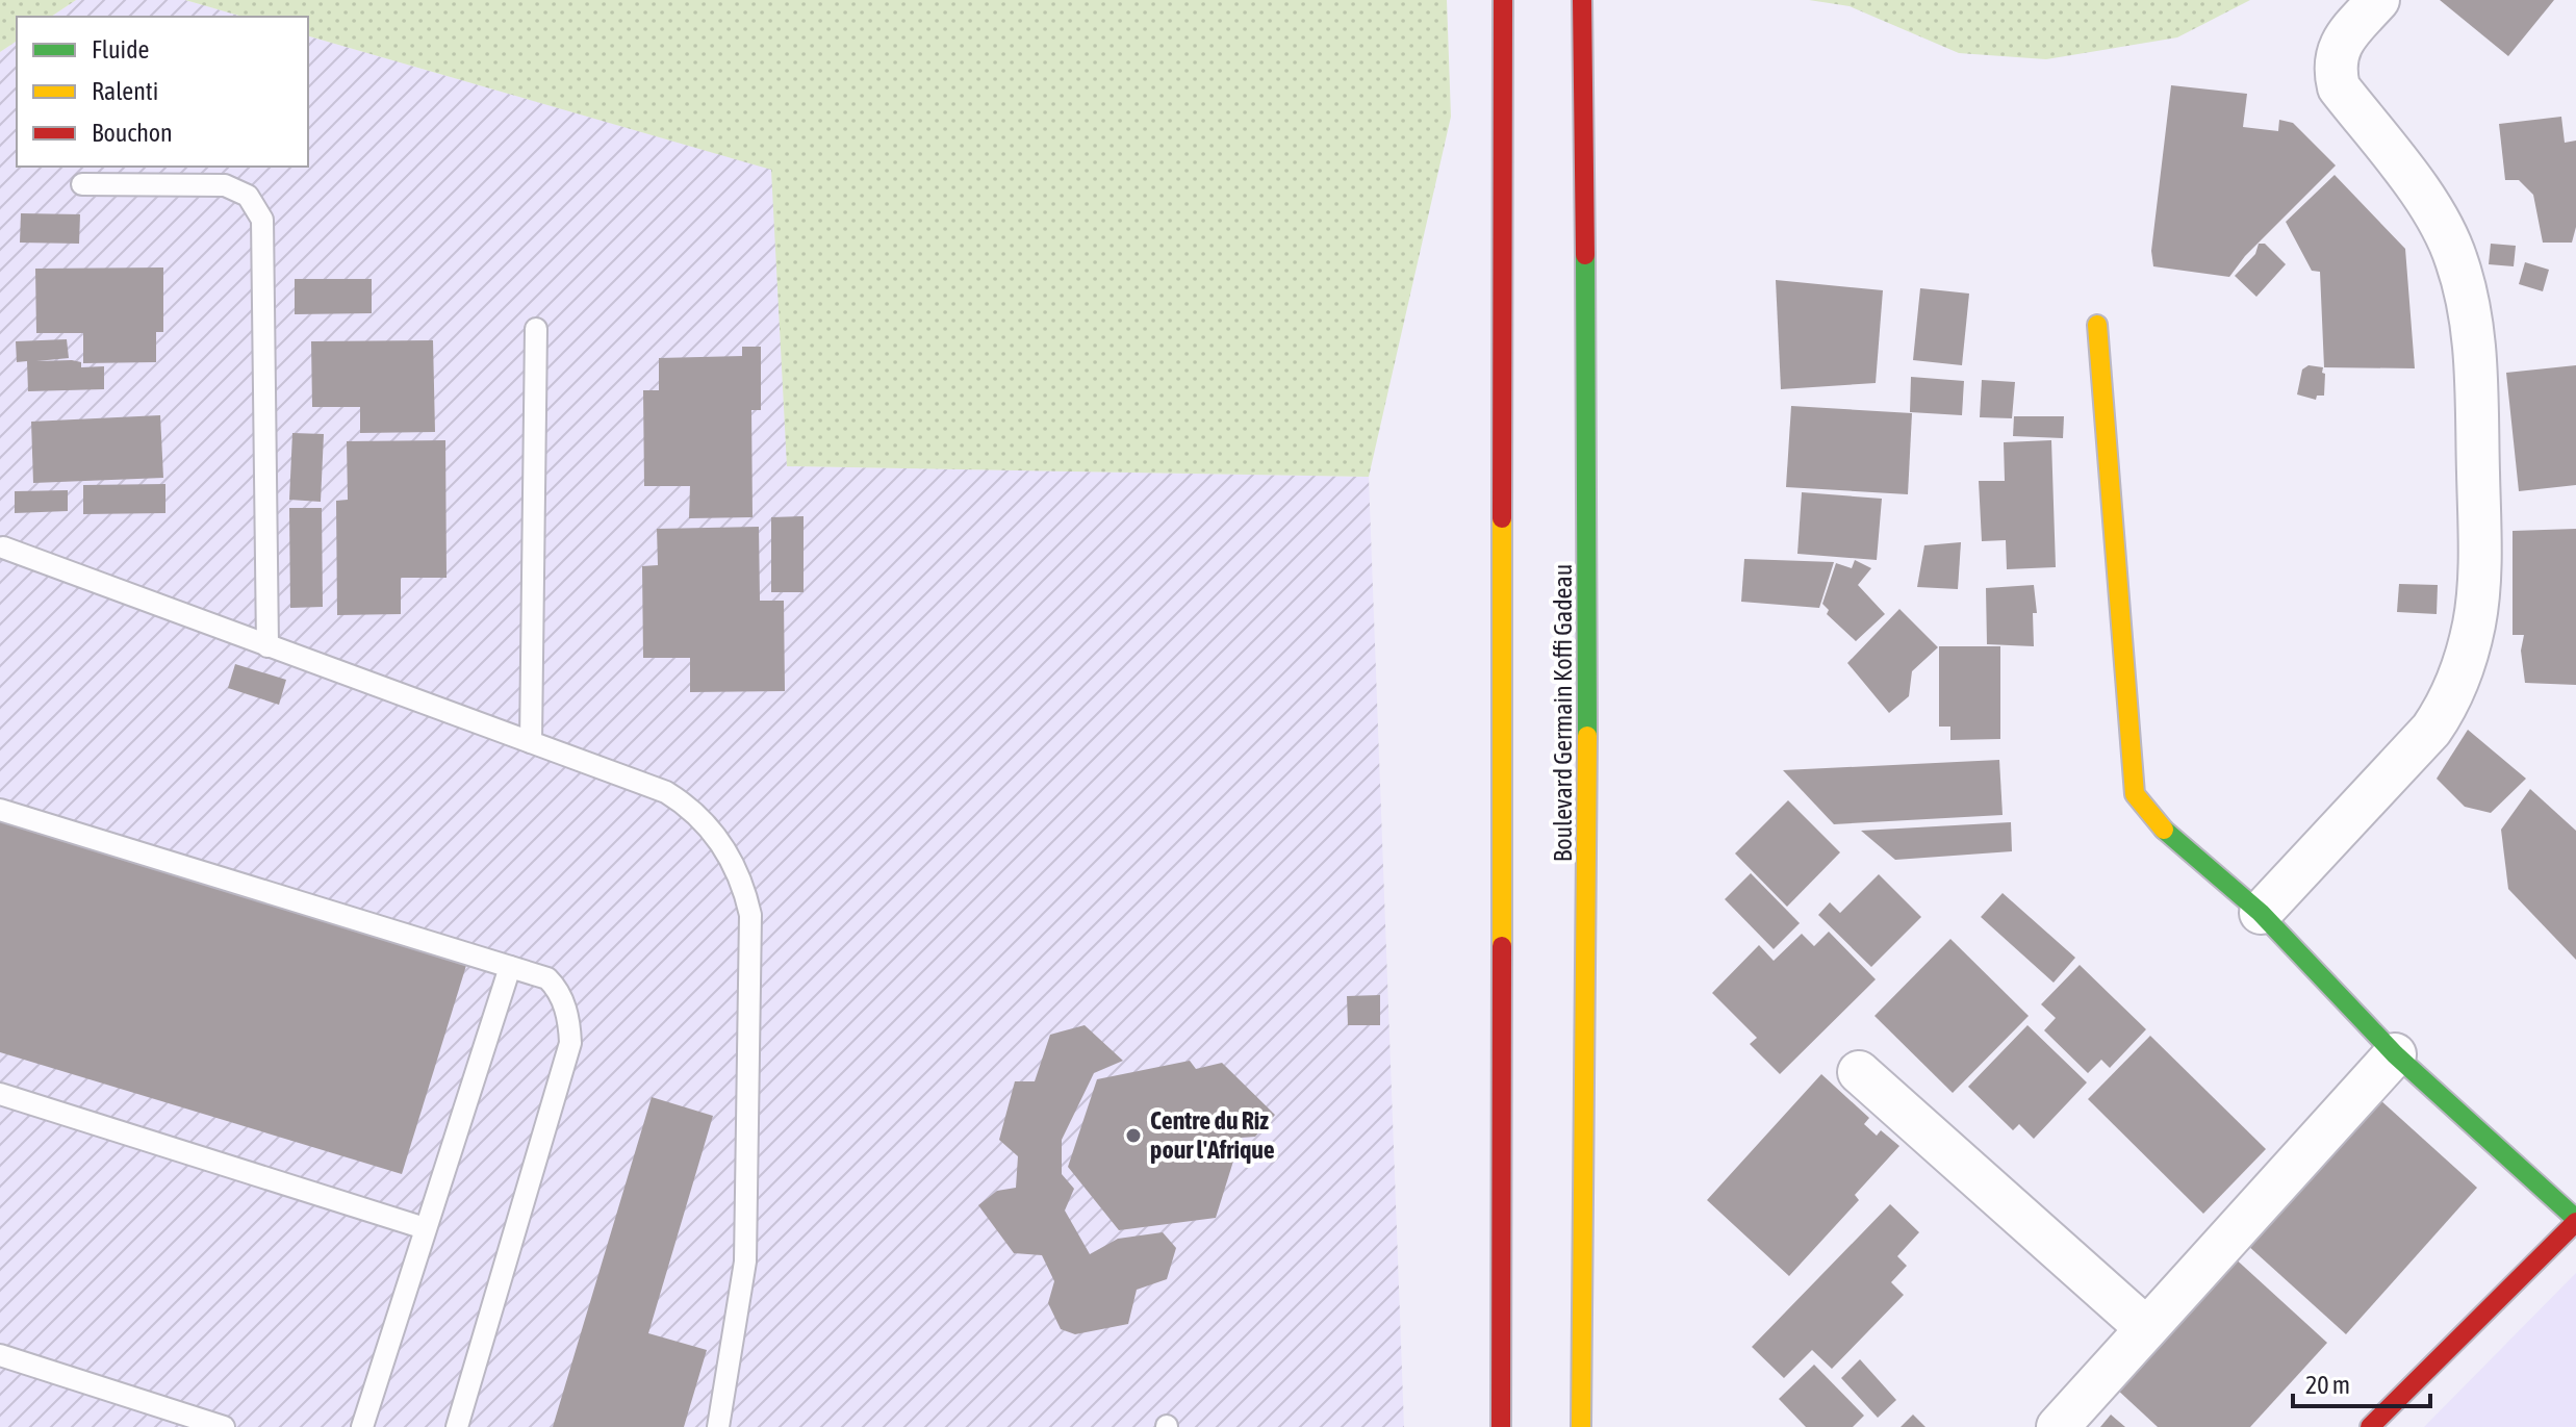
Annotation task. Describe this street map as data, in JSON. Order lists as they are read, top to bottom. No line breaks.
{"streets":{"main road":["Boulevard Germain Koffi Gadeau"]},"places":["Centre du Riz pour l'Afrique"],"legend":["Fluide","Ralenti","Bouchon"],"scale_bar":"20 m"}
